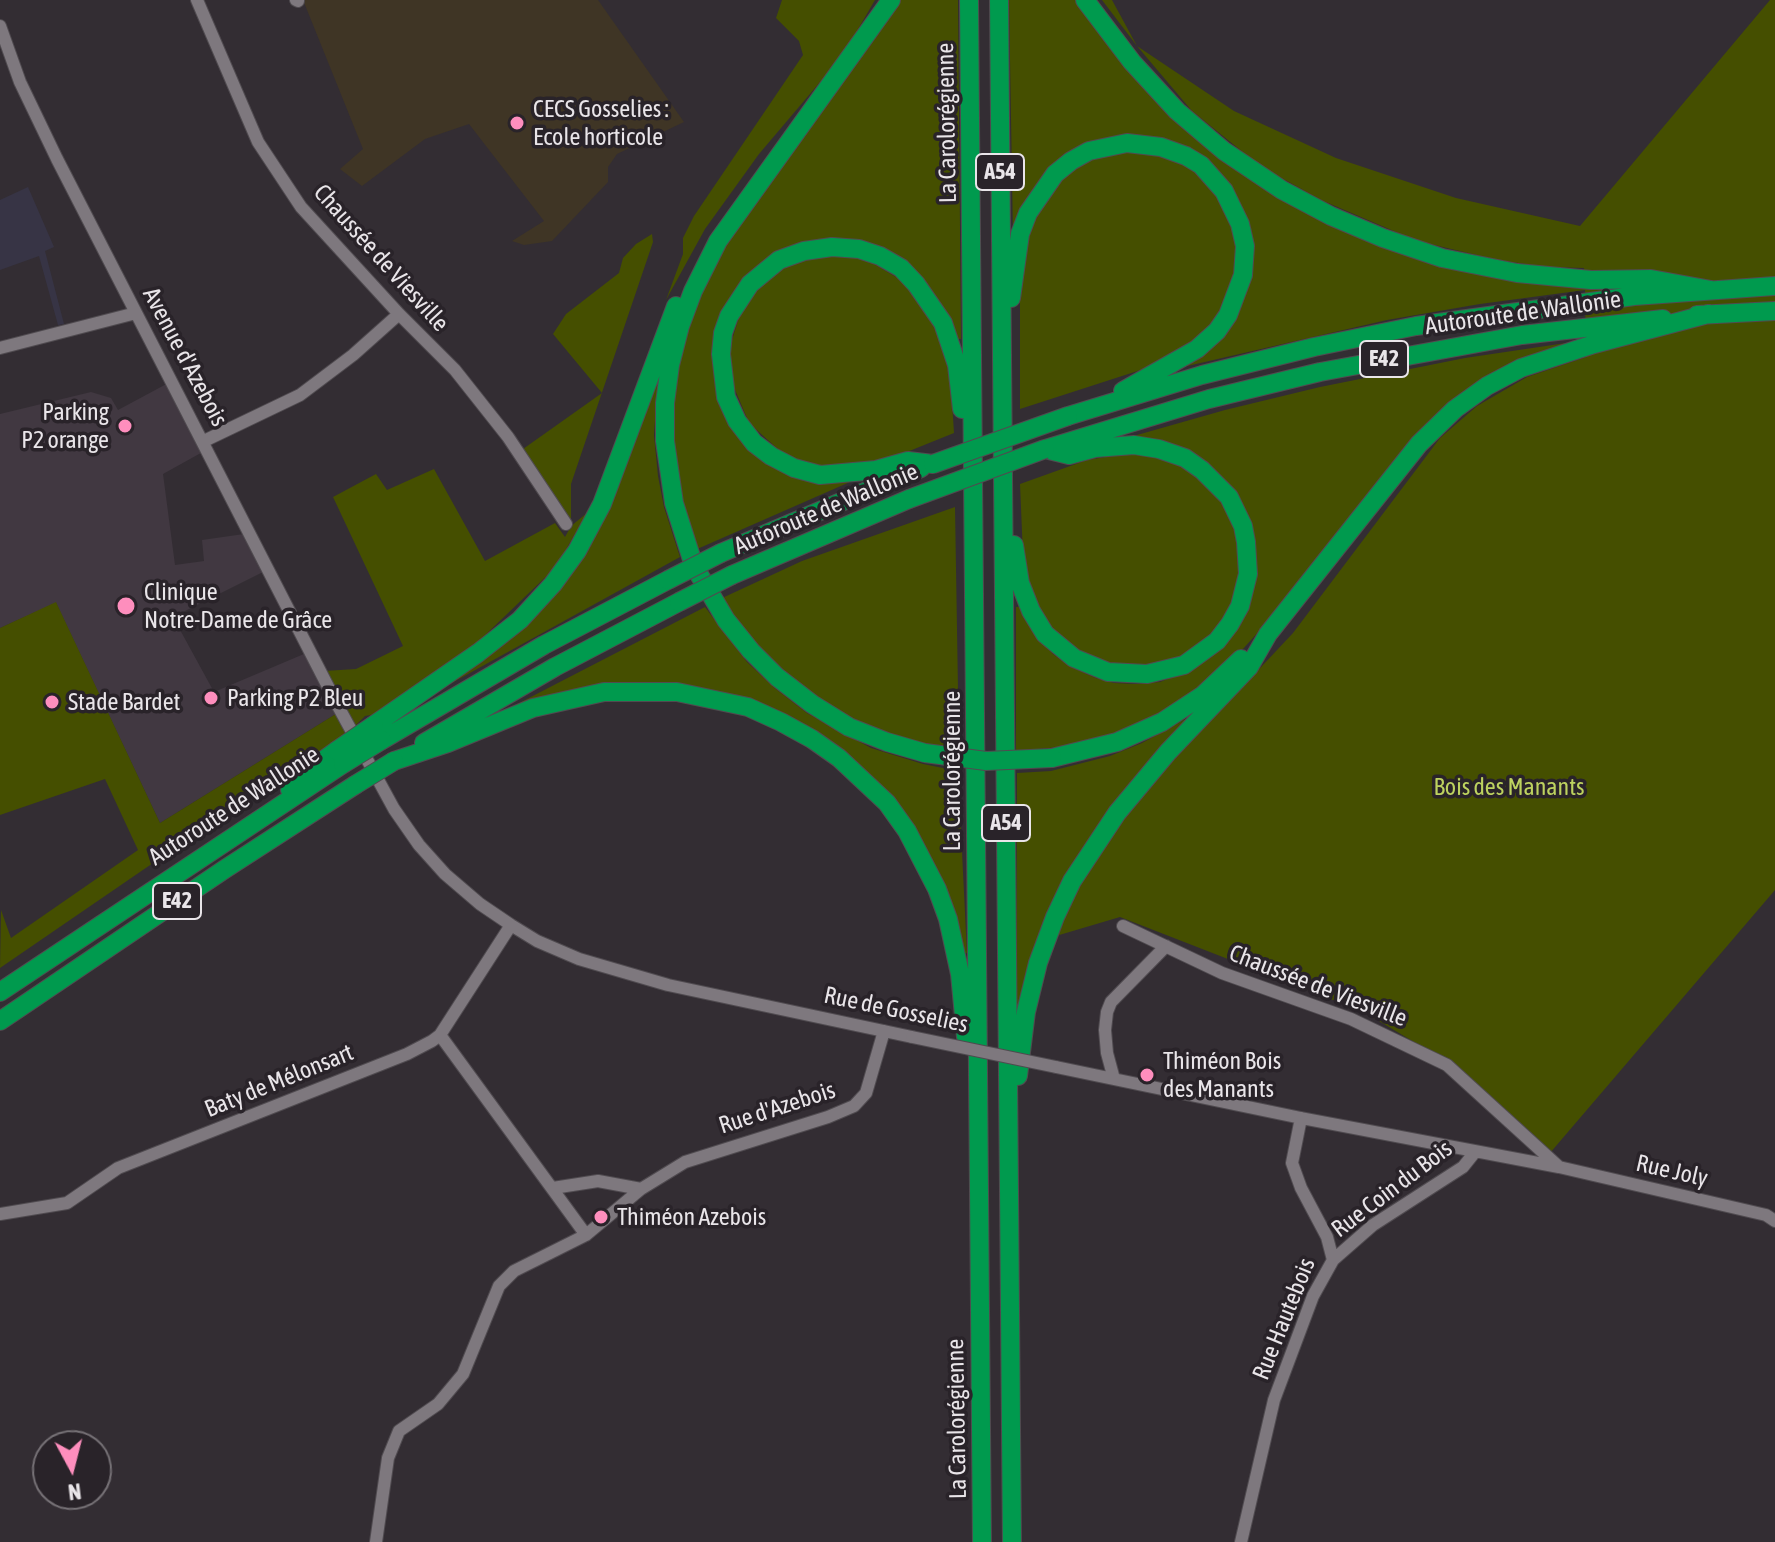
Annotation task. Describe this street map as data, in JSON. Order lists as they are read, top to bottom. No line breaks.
{"streets":{"highway":["La Carolorégienne","A54","Autoroute de Wallonie","E42"],"street":["Chaussée de Viesville","Avenue d'Azebois","Rue de Gosselies","Baty de Mélonsart","Rue d'Azebois","Rue Joly","Rue Coin du Bois","Rue Hautebois"]},"crossings":[["Chaussée de Viesville","Rue de Gosselies"],["Chaussée de Viesville","Rue Joly"],["Avenue d'Azebois","Rue de Gosselies"],["Rue de Gosselies","Baty de Mélonsart"],["Rue de Gosselies","Rue d'Azebois"],["Rue de Gosselies","Rue Joly"],["Rue de Gosselies","Rue Coin du Bois"],["Rue de Gosselies","Rue Hautebois"],["Rue Coin du Bois","Rue Hautebois"]],"parks":["Bois des Manants"],"places":["CECS Gosselies : Ecole horticole","Parking P2 orange","Clinique Notre-Dame de Grâce","Parking P2 Bleu","Stade Bardet","Thiméon Bois des Manants","Thiméon Azebois"],"north":"bottom"}
